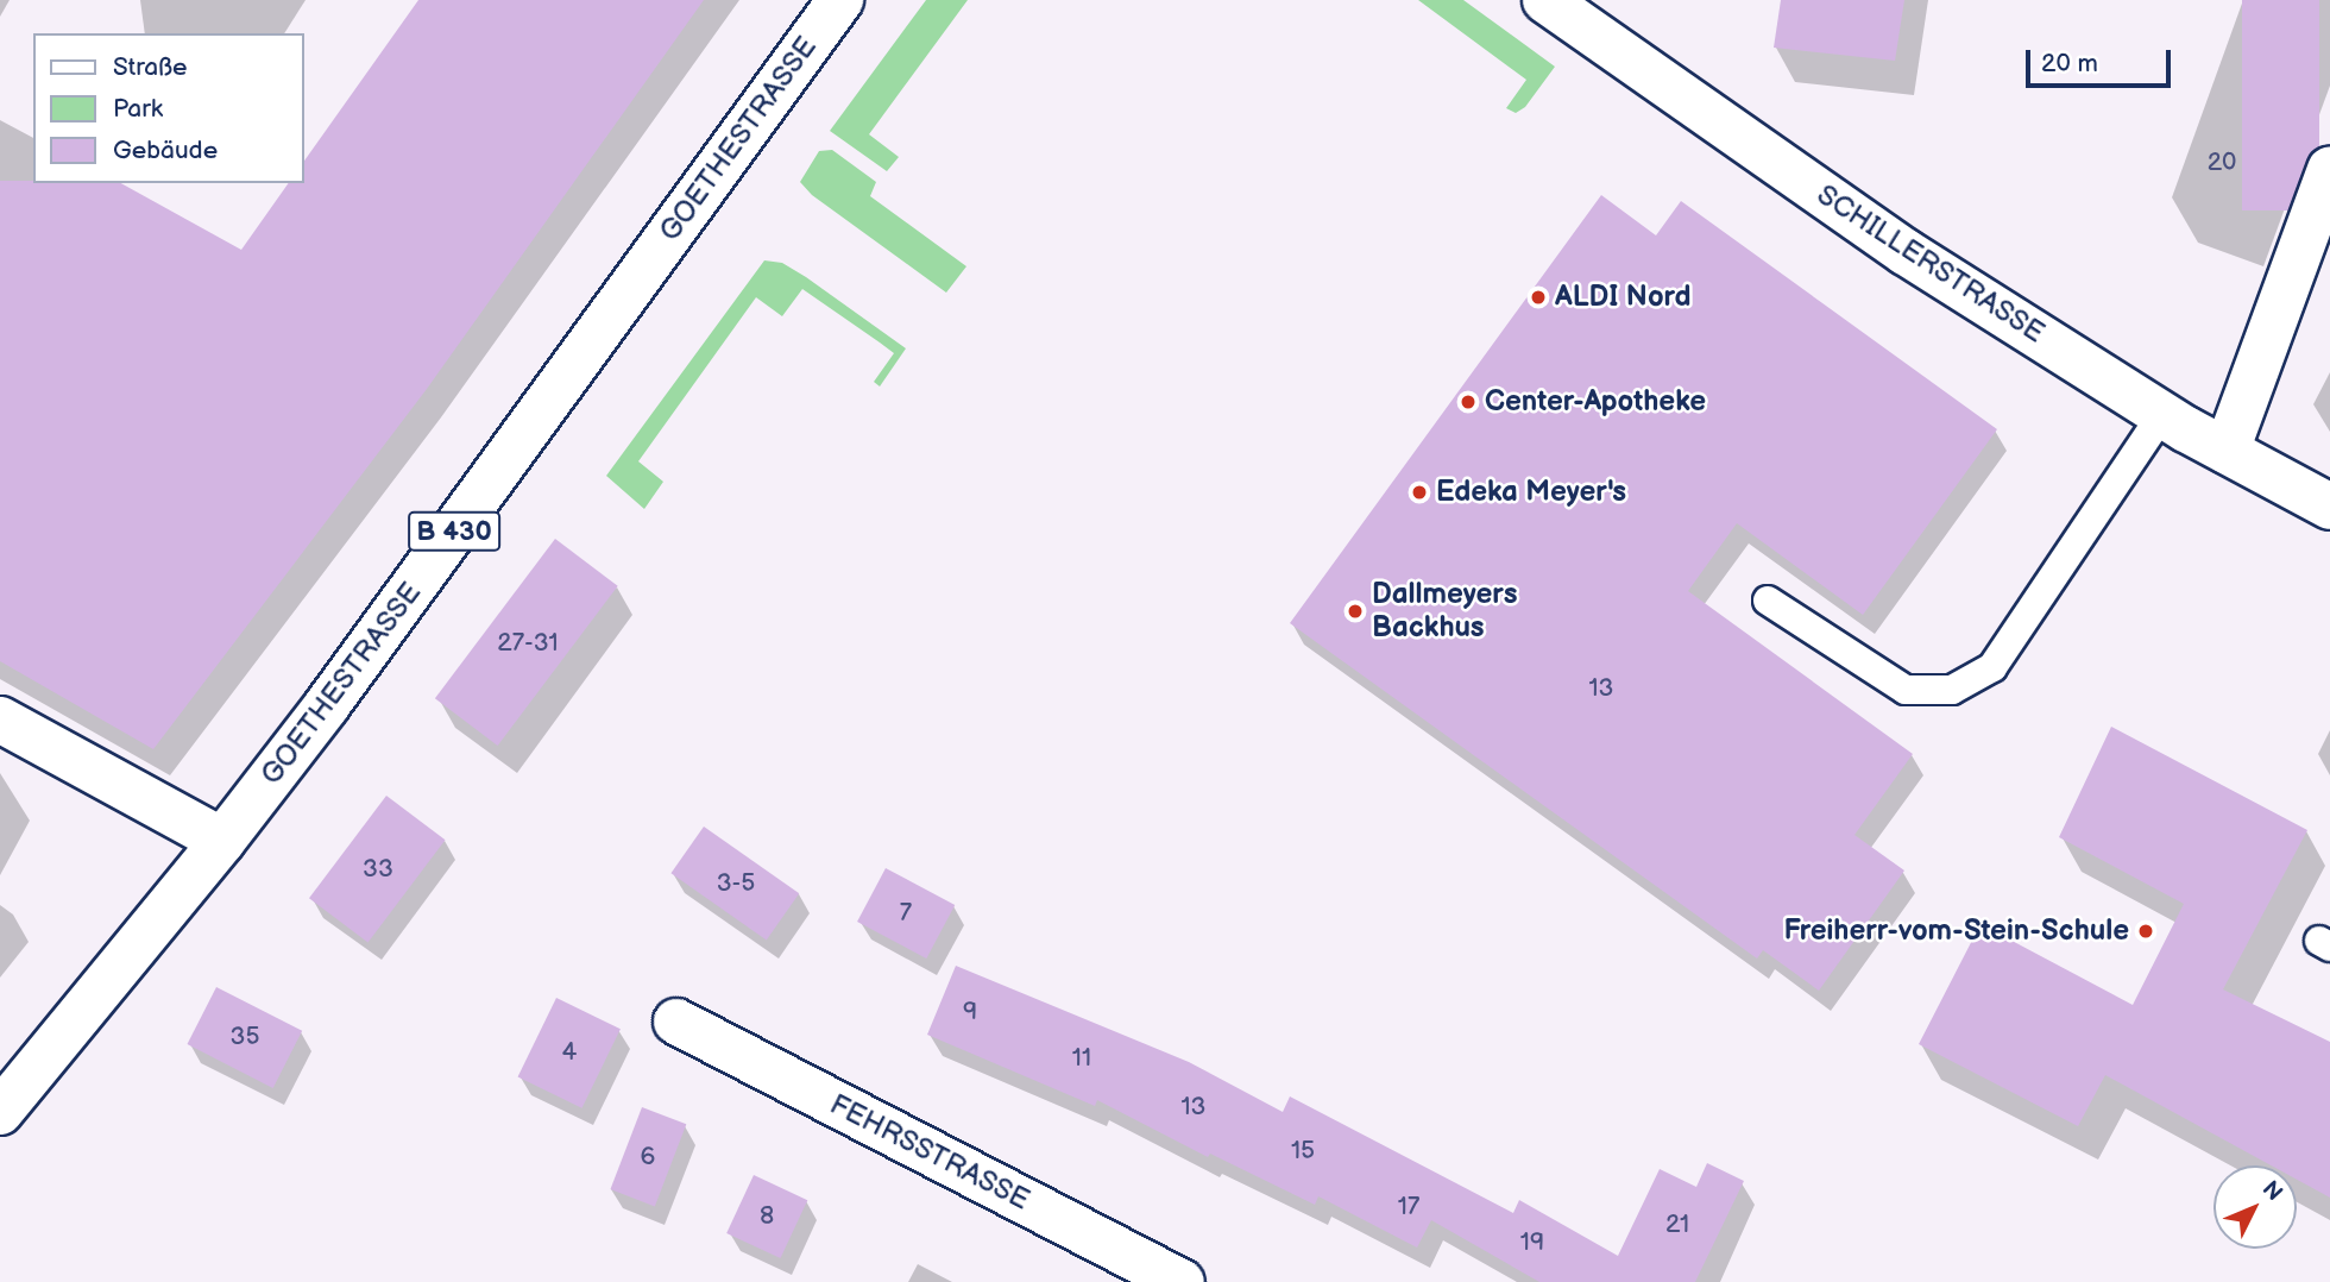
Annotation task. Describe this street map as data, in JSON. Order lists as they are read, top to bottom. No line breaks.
{"streets":{"street":["GOETHESTRASSE","SCHILLERSTRASSE","B 430","FEHRSSTRASSE"]},"places":["ALDI Nord","Center-Apotheke","Edeka Meyer's","Dallmeyers Backhus","Freiherr-vom-Stein-Schule"],"house_numbers":["20","27-31","13","33","3-5","7","9","35","4","11","13","15","6","17","8","21","19"],"legend":["Straße","Park","Gebäude"],"scale_bar":"20 m","north":"top right"}
